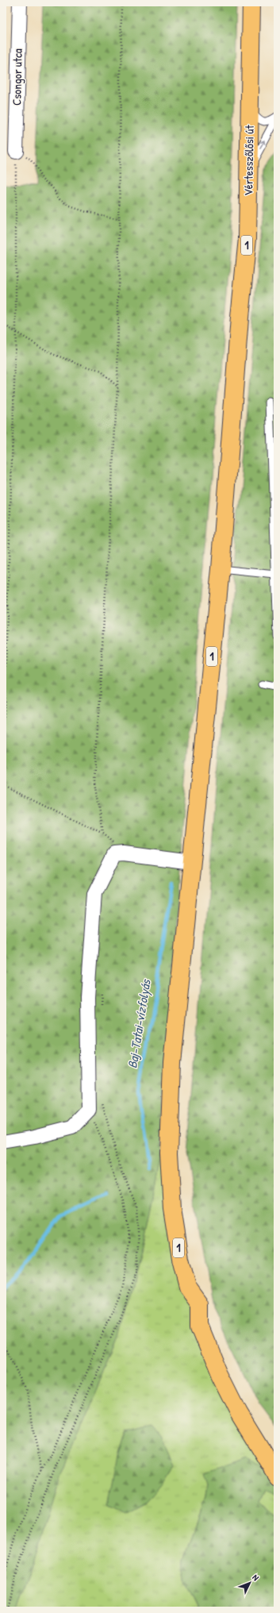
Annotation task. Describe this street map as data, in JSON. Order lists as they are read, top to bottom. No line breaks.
{"streets":{"main road":["Vértesszőlősi út","1"],"street":["Csongor utca"]},"crossings":[["Vértesszőlősi út","1"]],"water":["Baj-Tatai-vízfolyás"],"north":"top right"}
